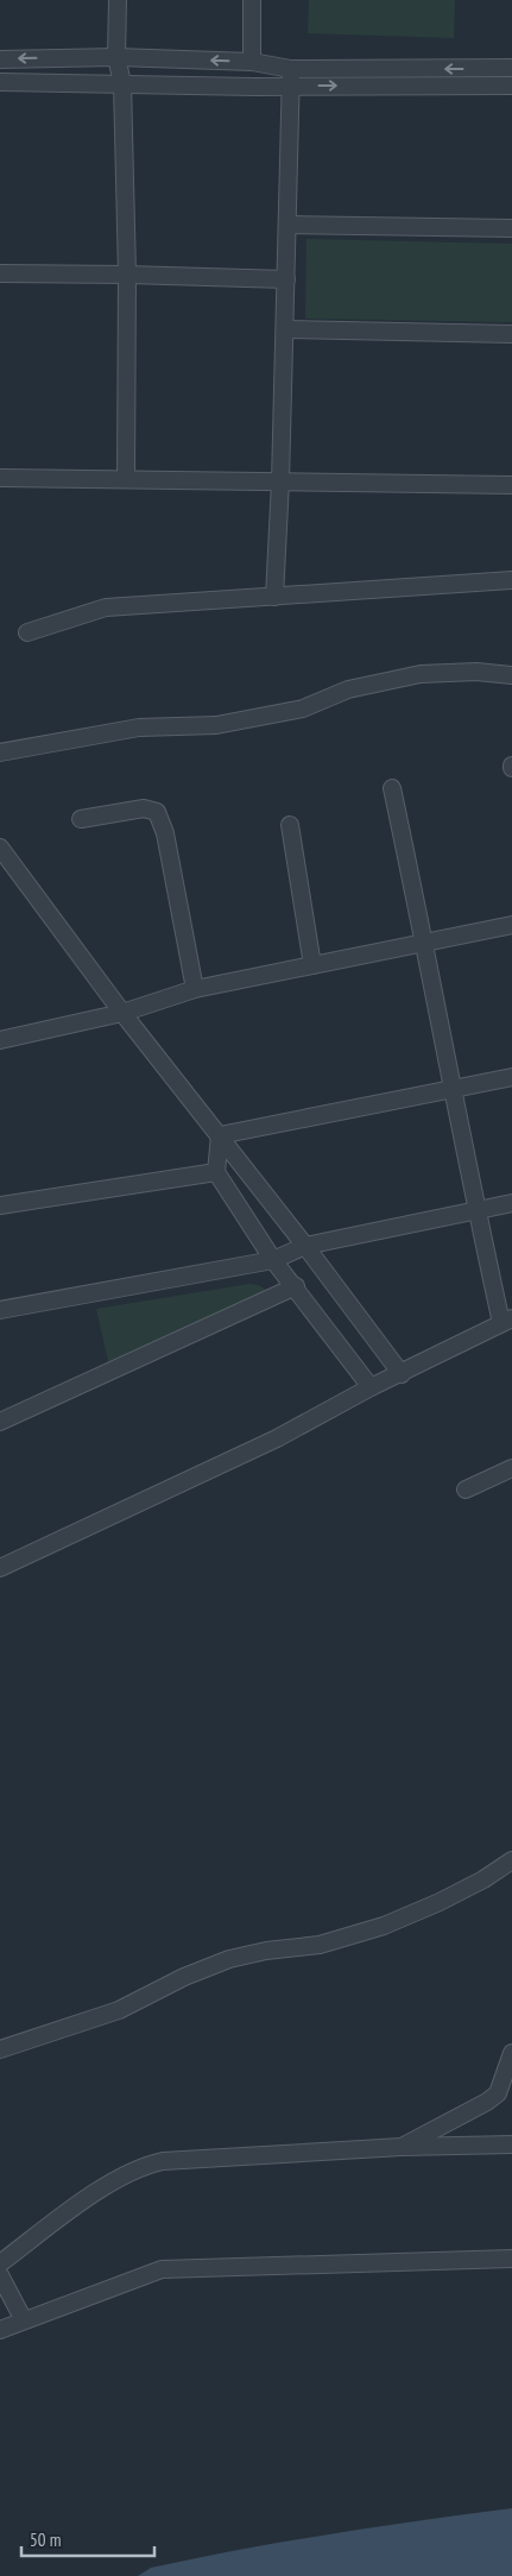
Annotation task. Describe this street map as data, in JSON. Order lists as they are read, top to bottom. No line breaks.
{"scale_bar":"50 m"}
